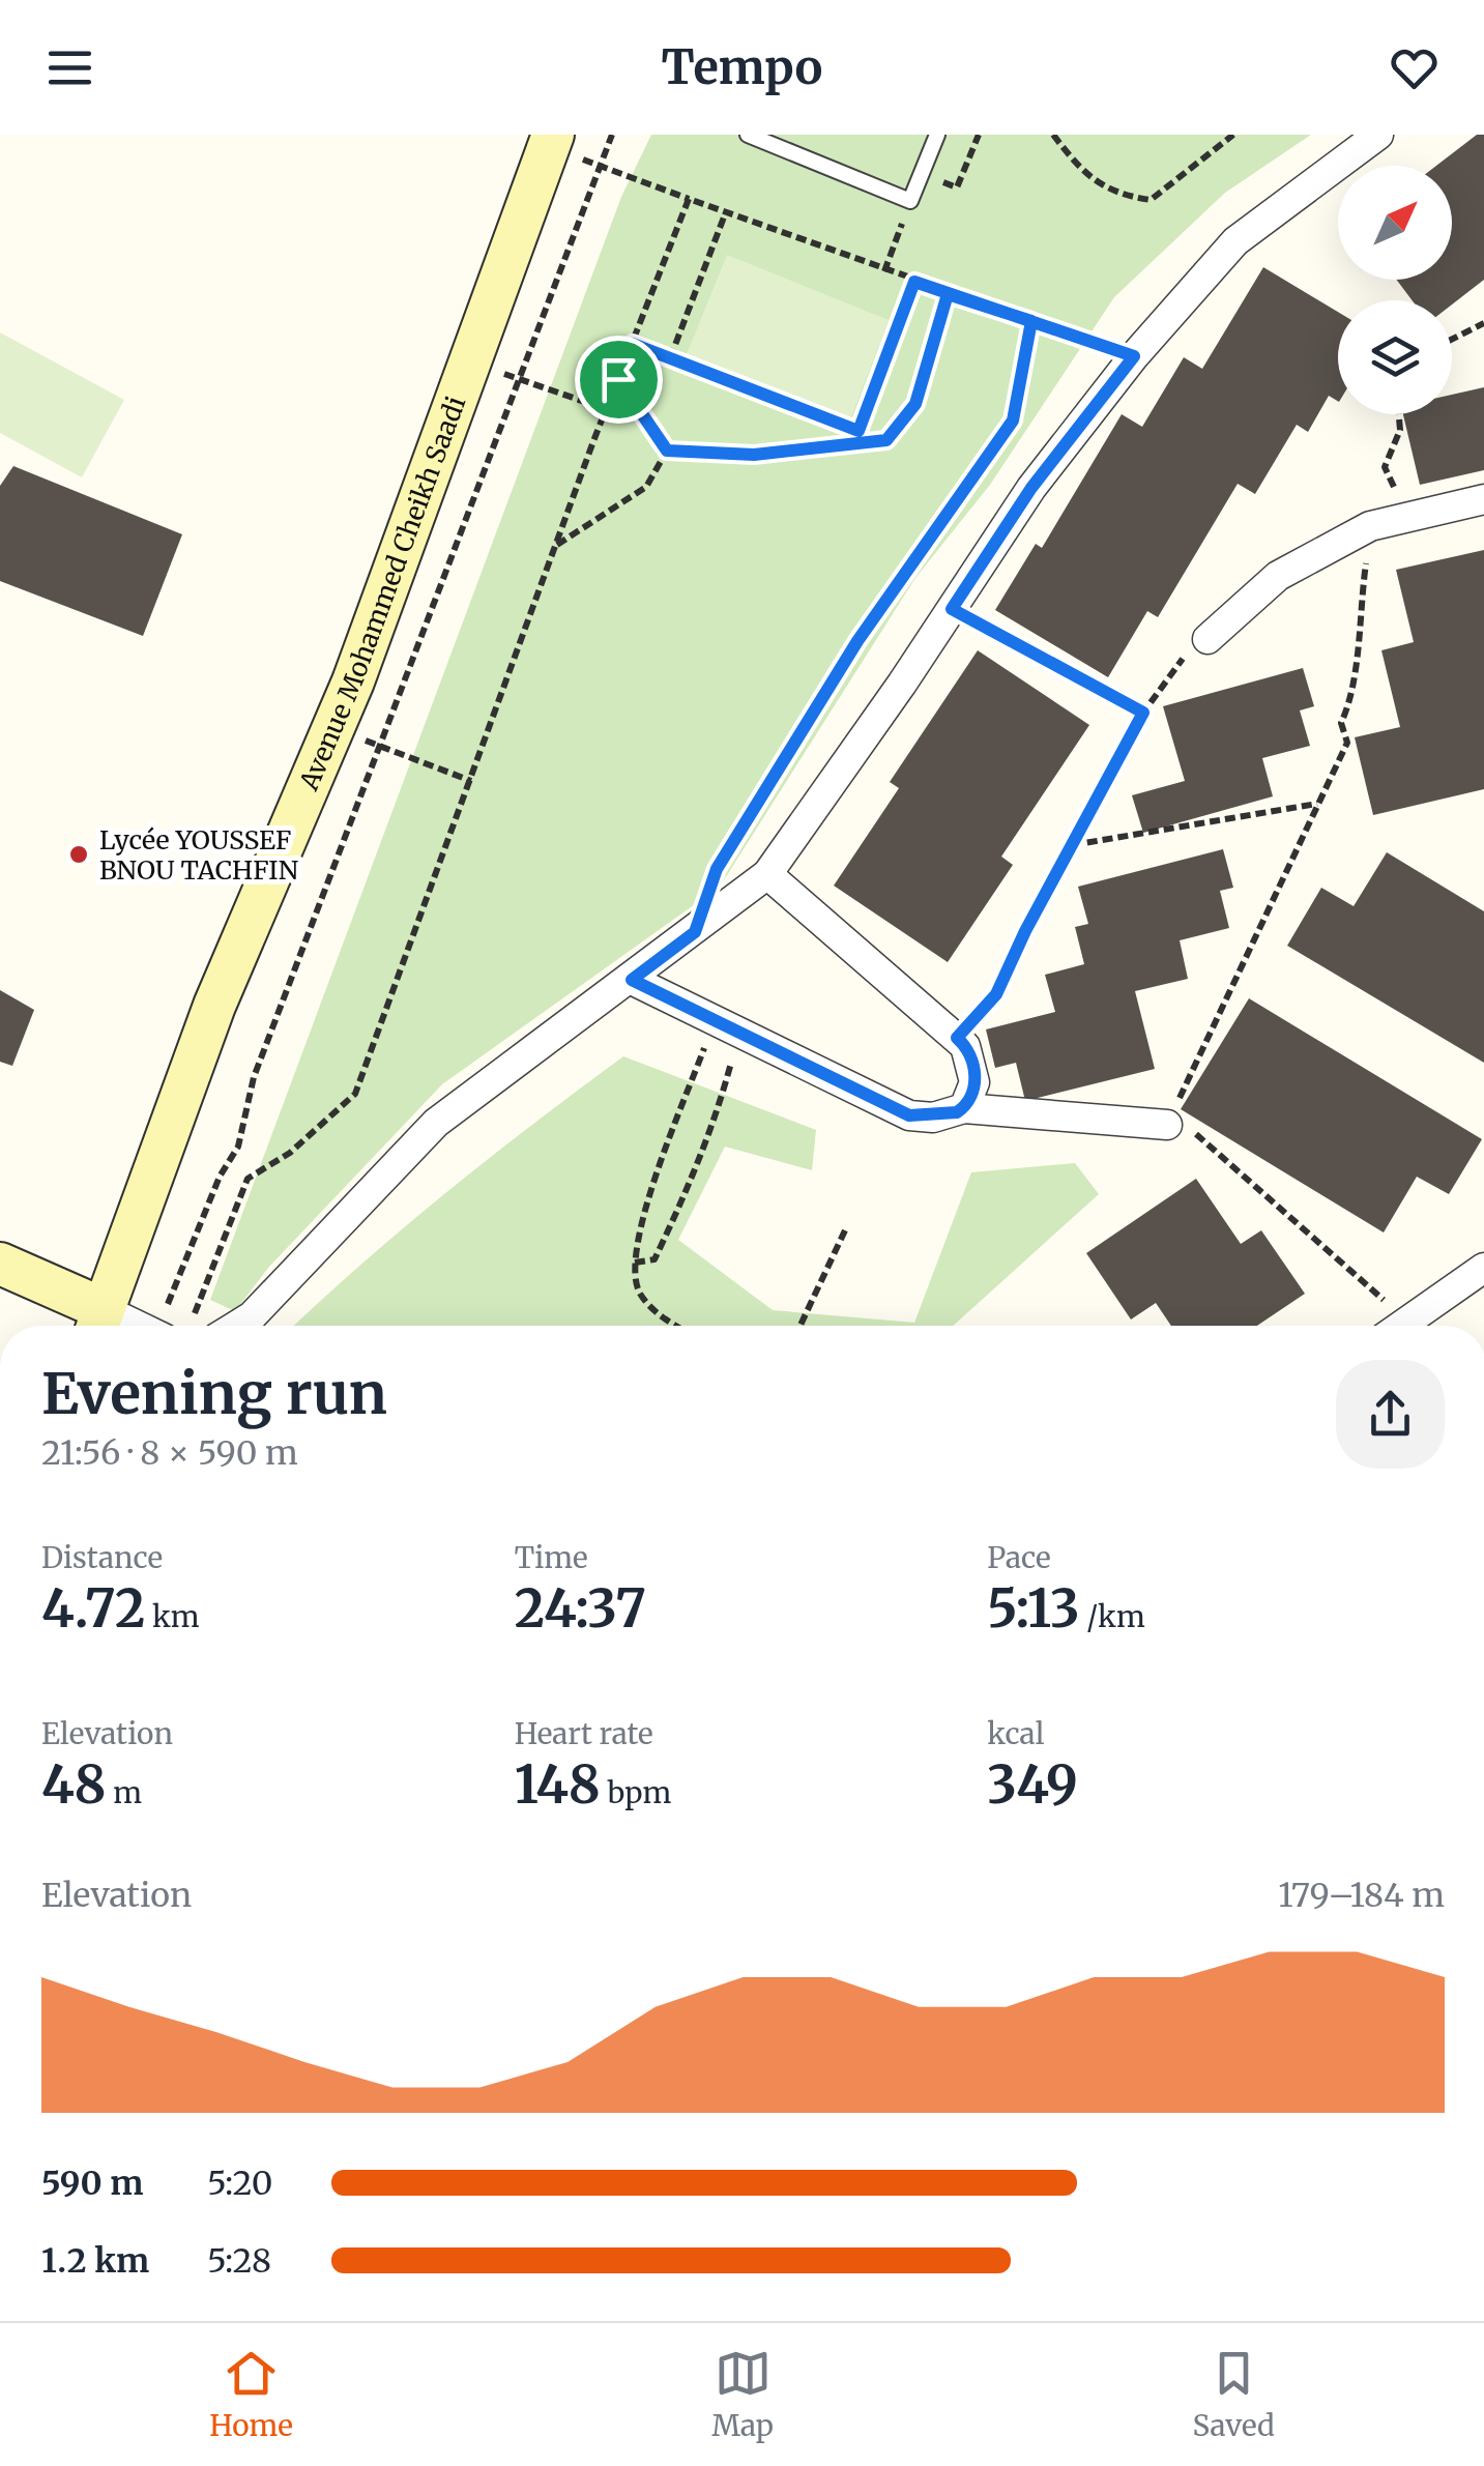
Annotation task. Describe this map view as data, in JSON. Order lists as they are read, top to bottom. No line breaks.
{"streets":{"main road":["Avenue Mohammed Cheikh Saadi"]},"places":["Lycée YOUSSEF BNOU TACHFIN"],"north":"top right","page":{"header":"Tempo","heading":["Evening run","21:56 · 8 × 590 m"],"stats":[["Distance","4.72 km"],["Time","24:37"],["Pace","5:13 /km"],["Elevation","48 m"],["Heart rate","148 bpm"],["kcal","349"]],"chart":["Elevation","179–184 m"],"list":[{"name":"590 m","note":"5:20"},{"name":"1.2 km","note":"5:28"}],"tabs":["Home","Map","Saved"]}}
